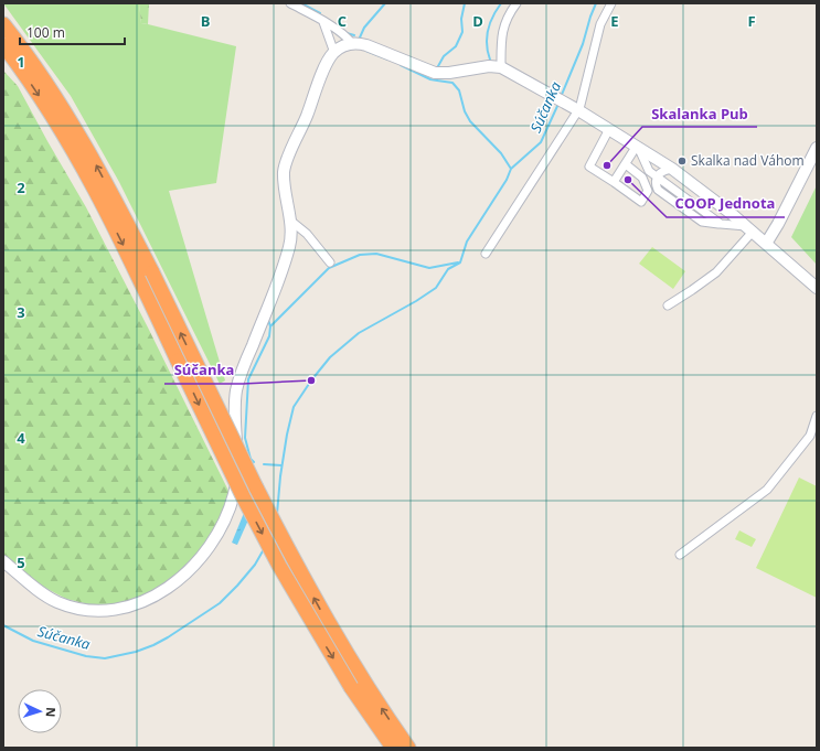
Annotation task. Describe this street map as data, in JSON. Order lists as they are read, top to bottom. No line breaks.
{"water":["Súčanka"],"places":["Skalka nad Váhom","Skalanka Pub","COOP Jednota","Súčanka"],"scale_bar":"100 m","north":"right","grid":{"columns":["B","C","D","E","F"],"rows":["1","2","3","4","5"]}}
